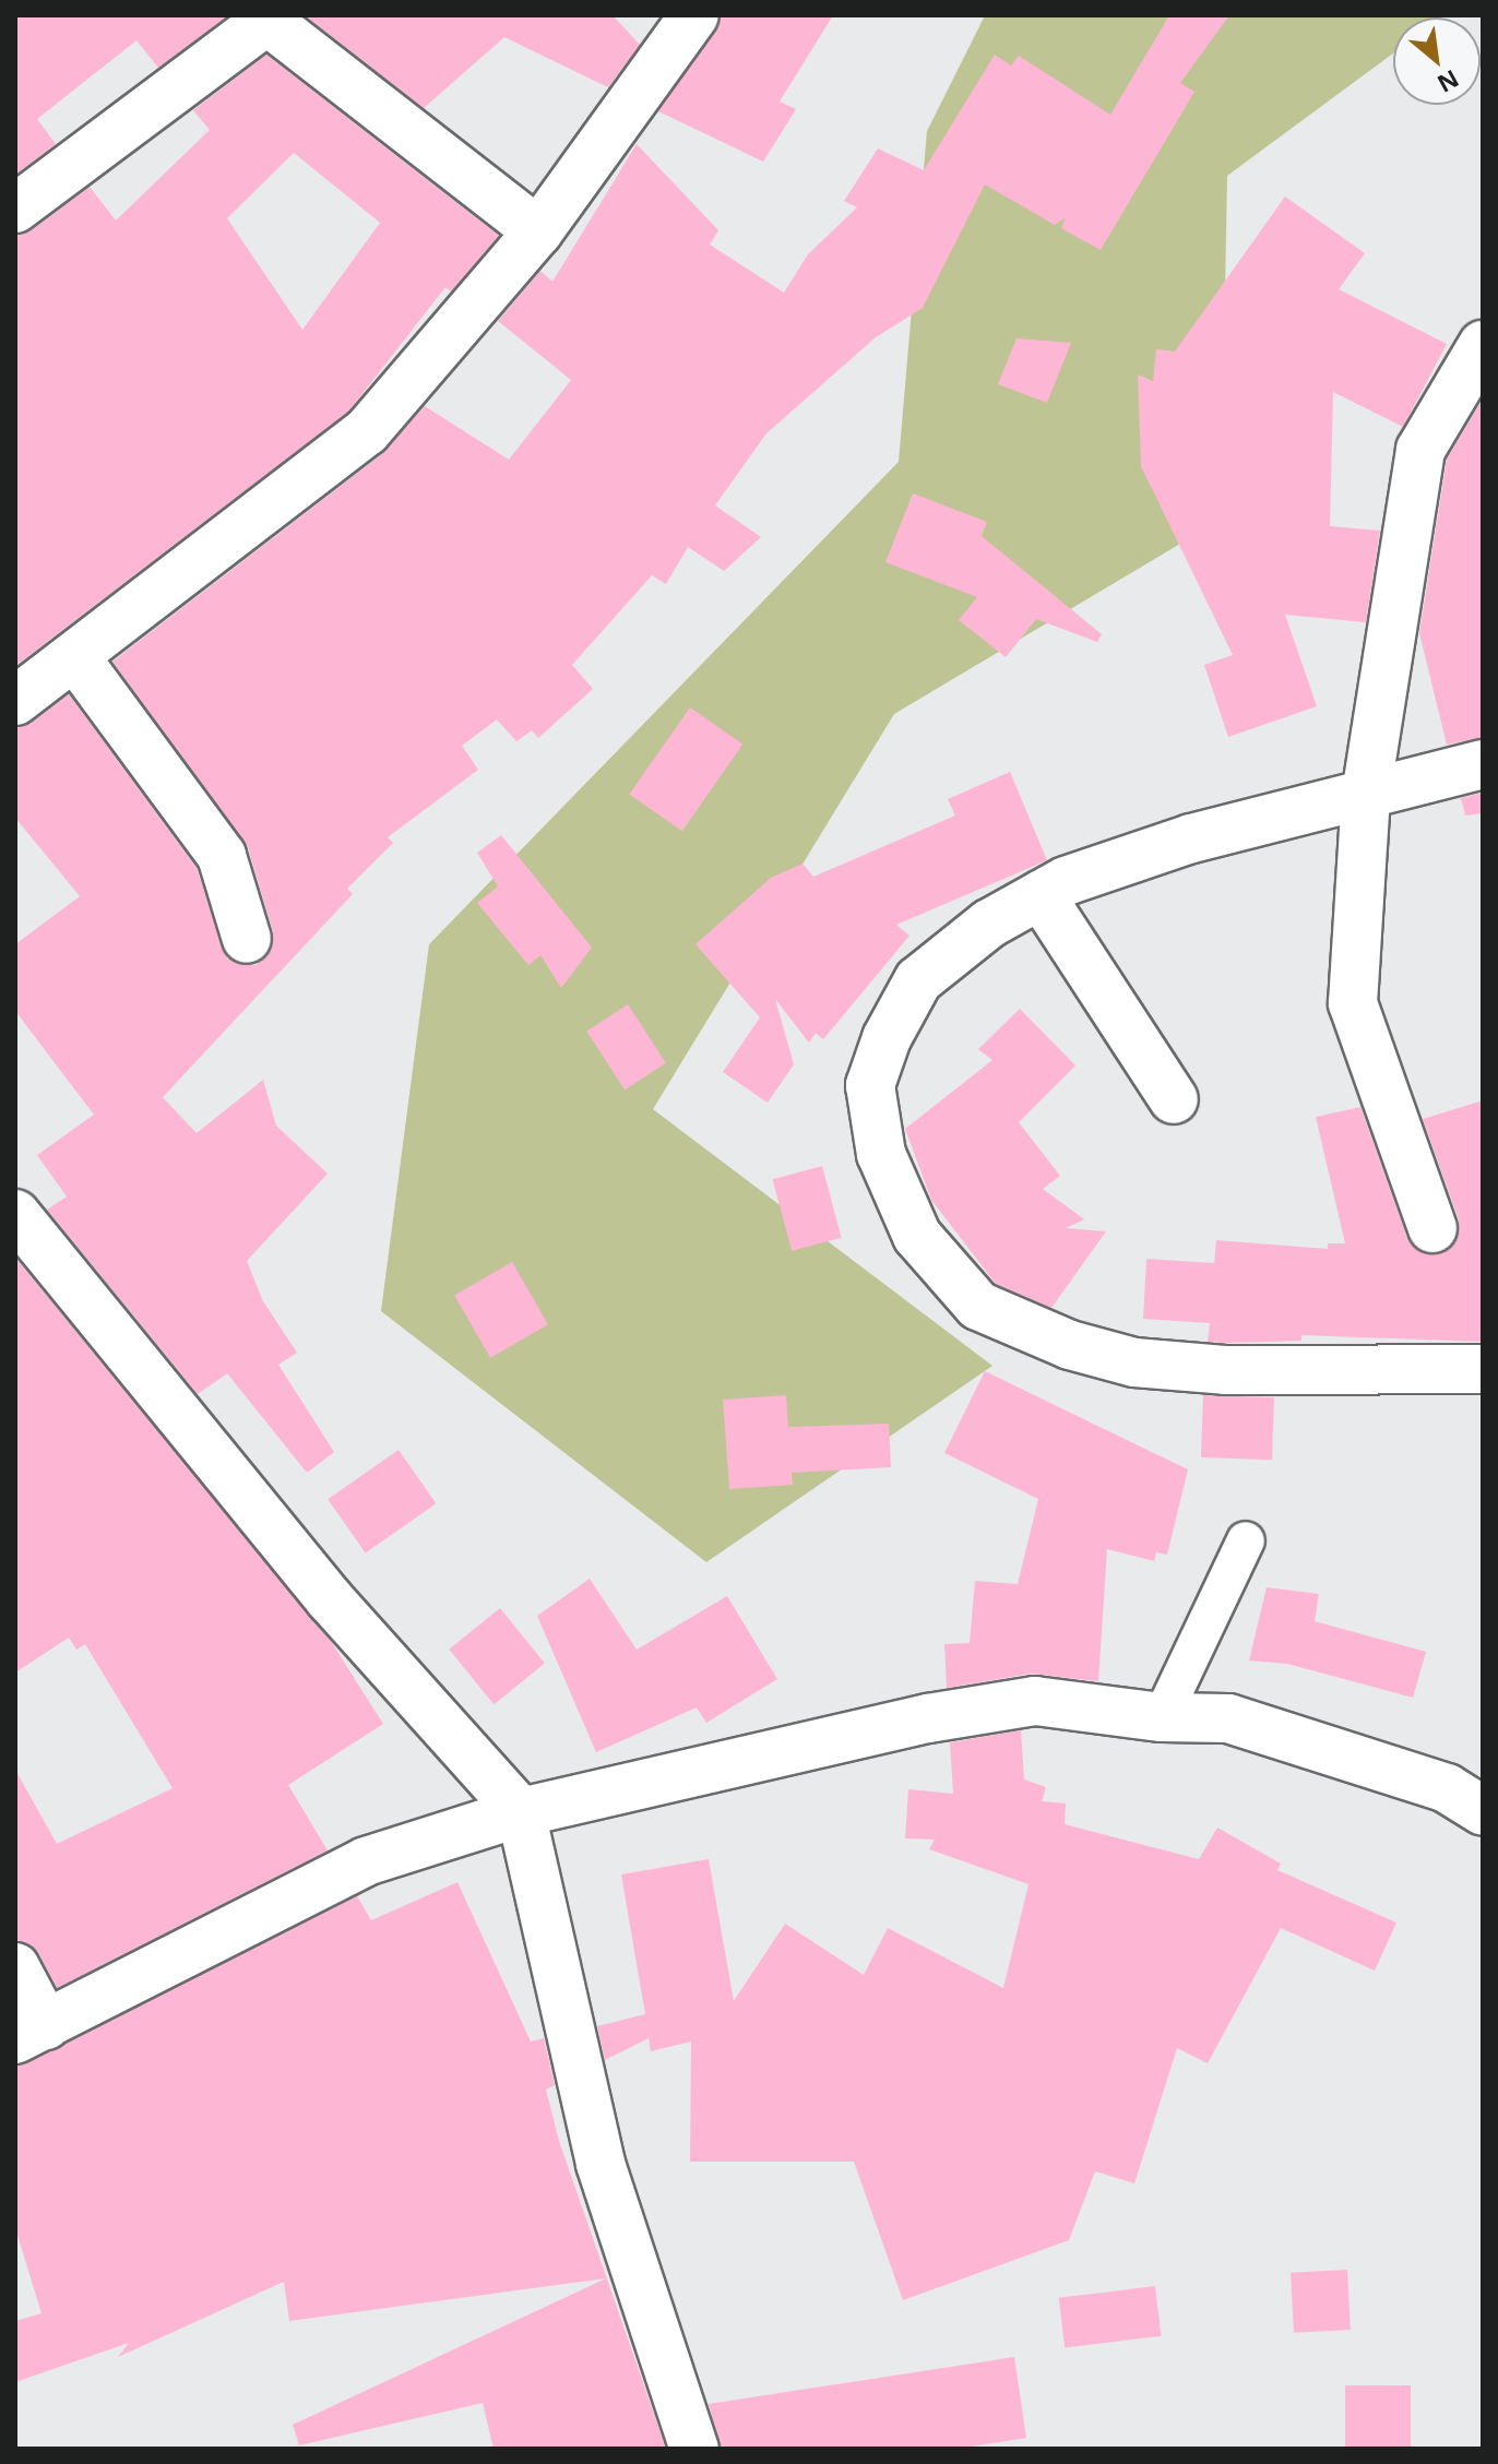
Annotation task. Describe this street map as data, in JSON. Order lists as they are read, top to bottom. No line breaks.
{"north":"bottom right"}
